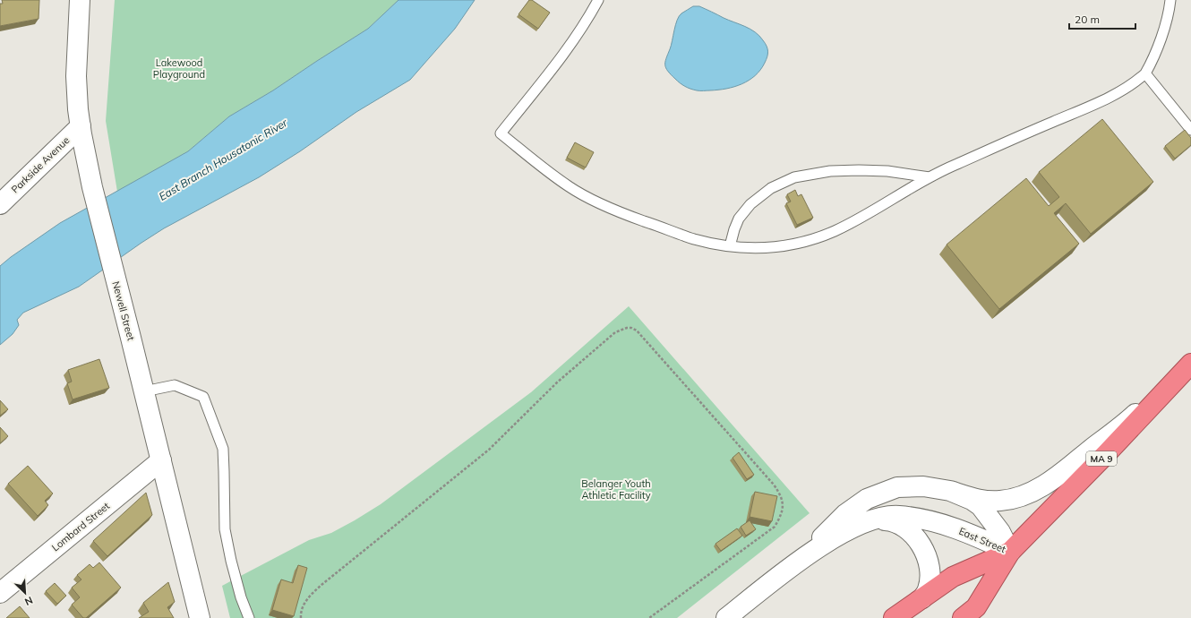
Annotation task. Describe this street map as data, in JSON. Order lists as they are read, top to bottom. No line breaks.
{"streets":{"highway":["MA 9","East Street"],"street":["Parkside Avenue","Newell Street","Lombard Street"]},"crossings":[["Parkside Avenue","Newell Street"],["Newell Street","Lombard Street"],["MA 9","East Street"]],"water":["East Branch Housatonic River"],"parks":["Lakewood Playground","Belanger Youth Athletic Facility"],"scale_bar":"20 m","north":"bottom right"}
